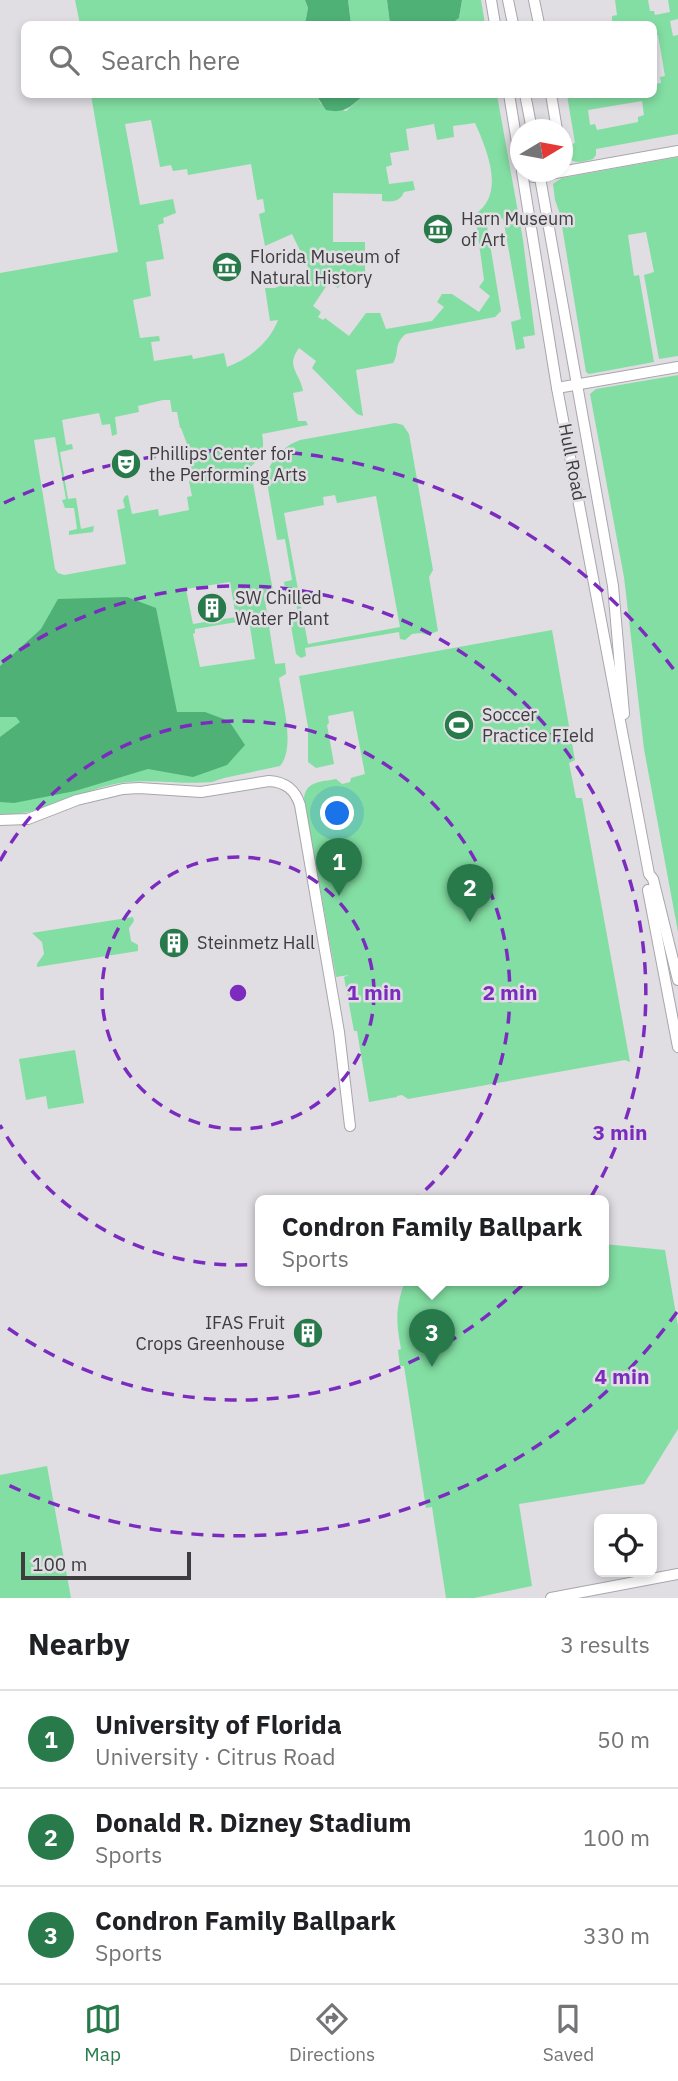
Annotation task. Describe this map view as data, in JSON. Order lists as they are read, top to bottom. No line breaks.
{"streets":{"street":["Hull Road"]},"places":{"museum":["Harn Museum of Art","Florida Museum of Natural History"],"theatre":["Phillips Center for the Performing Arts"],"building":["SW Chilled Water Plant","Steinmetz Hall","IFAS Fruit Crops Greenhouse"],"sports":["Soccer Practice FIeld"]},"scale_bar":"100 m","north":"right","page":{"search":"Search here","pins":["1","2","3"],"popup":["Condron Family Ballpark","Sports"],"scale":"100 m","heading":["Nearby","3 results"],"list":[{"mark":"1","name":"University of Florida","note":"University · Citrus Road","value":"50 m"},{"mark":"2","name":"Donald R. Dizney Stadium","note":"Sports","value":"100 m"},{"mark":"3","name":"Condron Family Ballpark","note":"Sports","value":"330 m"}],"nav":["Map","Directions","Saved"]},"rings":["1 min","2 min","3 min","4 min"]}
